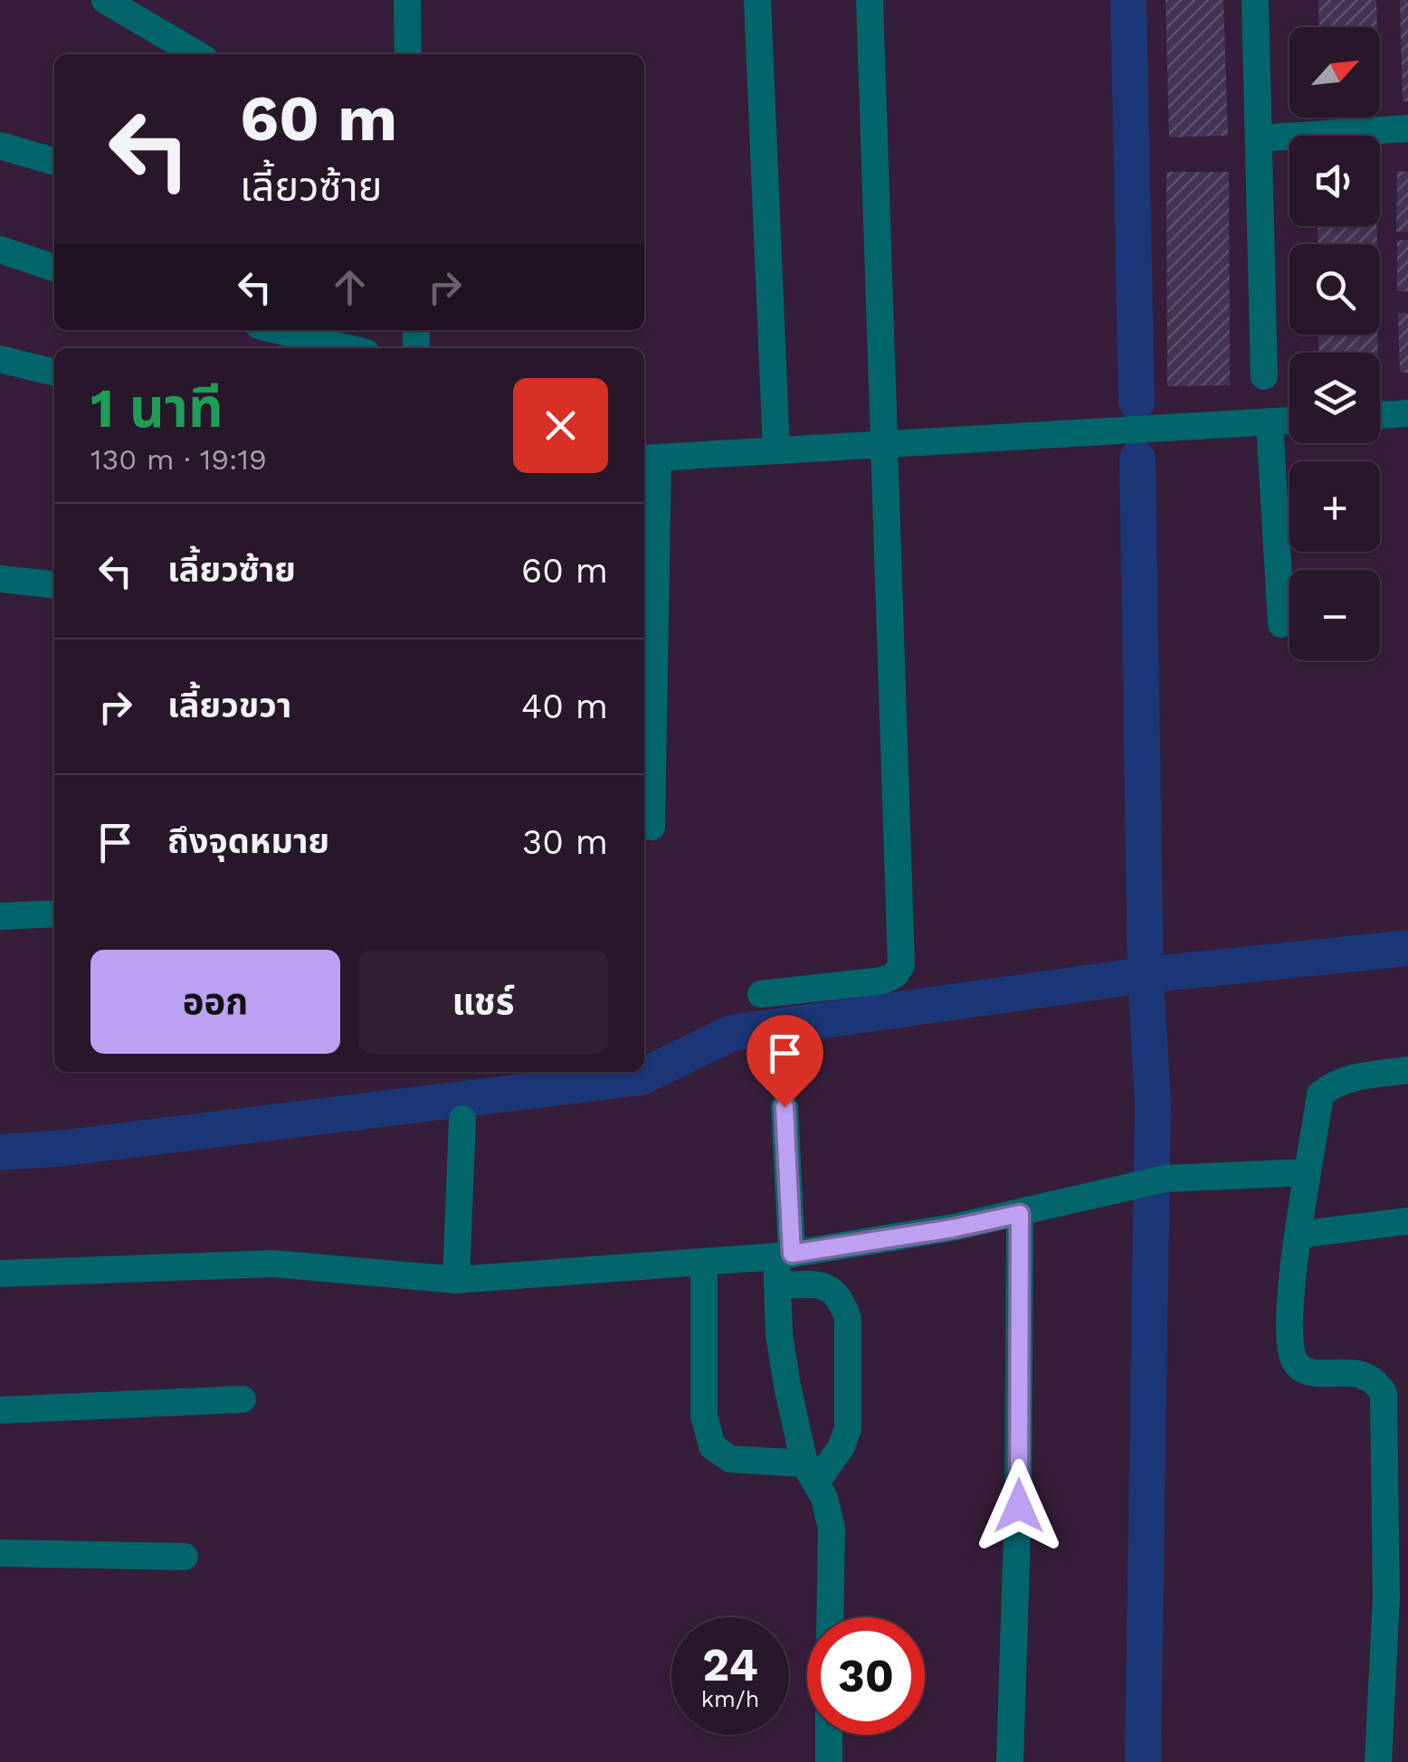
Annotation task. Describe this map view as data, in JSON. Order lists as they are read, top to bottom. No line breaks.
{"north":"top right","page":{"map_buttons":["+","−"],"turn":["60 m","เลี้ยวซ้าย"],"heading":["1 นาที","130 m · 19:19"],"list":[{"name":"เลี้ยวซ้าย","value":"60 m"},{"name":"เลี้ยวขวา","value":"40 m"},{"name":"ถึงจุดหมาย","value":"30 m"}],"buttons":["ออก","แชร์"],"speed":"24 km/h","limit":"30"}}
